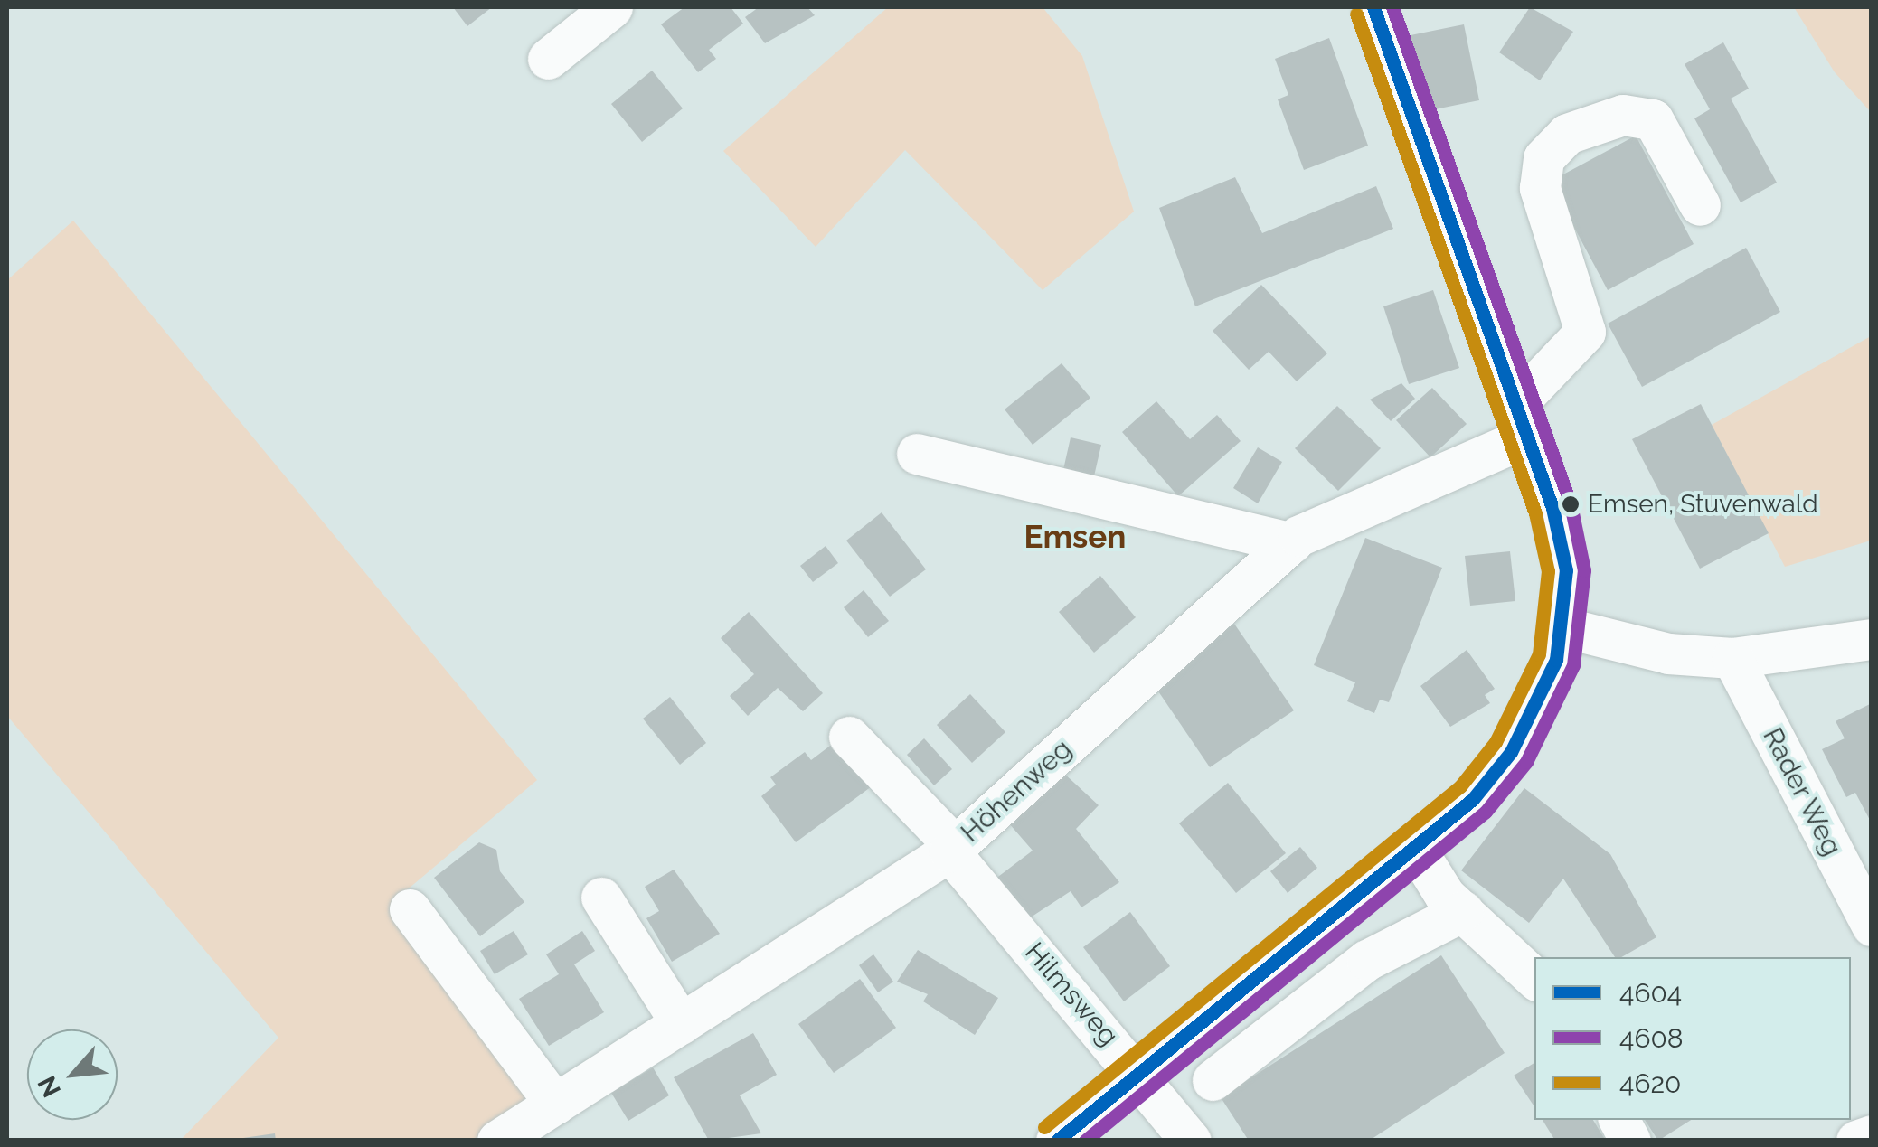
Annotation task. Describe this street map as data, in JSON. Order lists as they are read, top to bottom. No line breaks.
{"streets":{"street":["Höhenweg","Rader Weg","Hilmsweg"]},"crossings":[["Höhenweg","Hilmsweg"]],"districts":["Emsen"],"places":["Emsen, Stuvenwald"],"lines":["transit line 4604","transit line 4608","transit line 4620"],"legend":["4604","4608","4620"],"north":"bottom left"}
